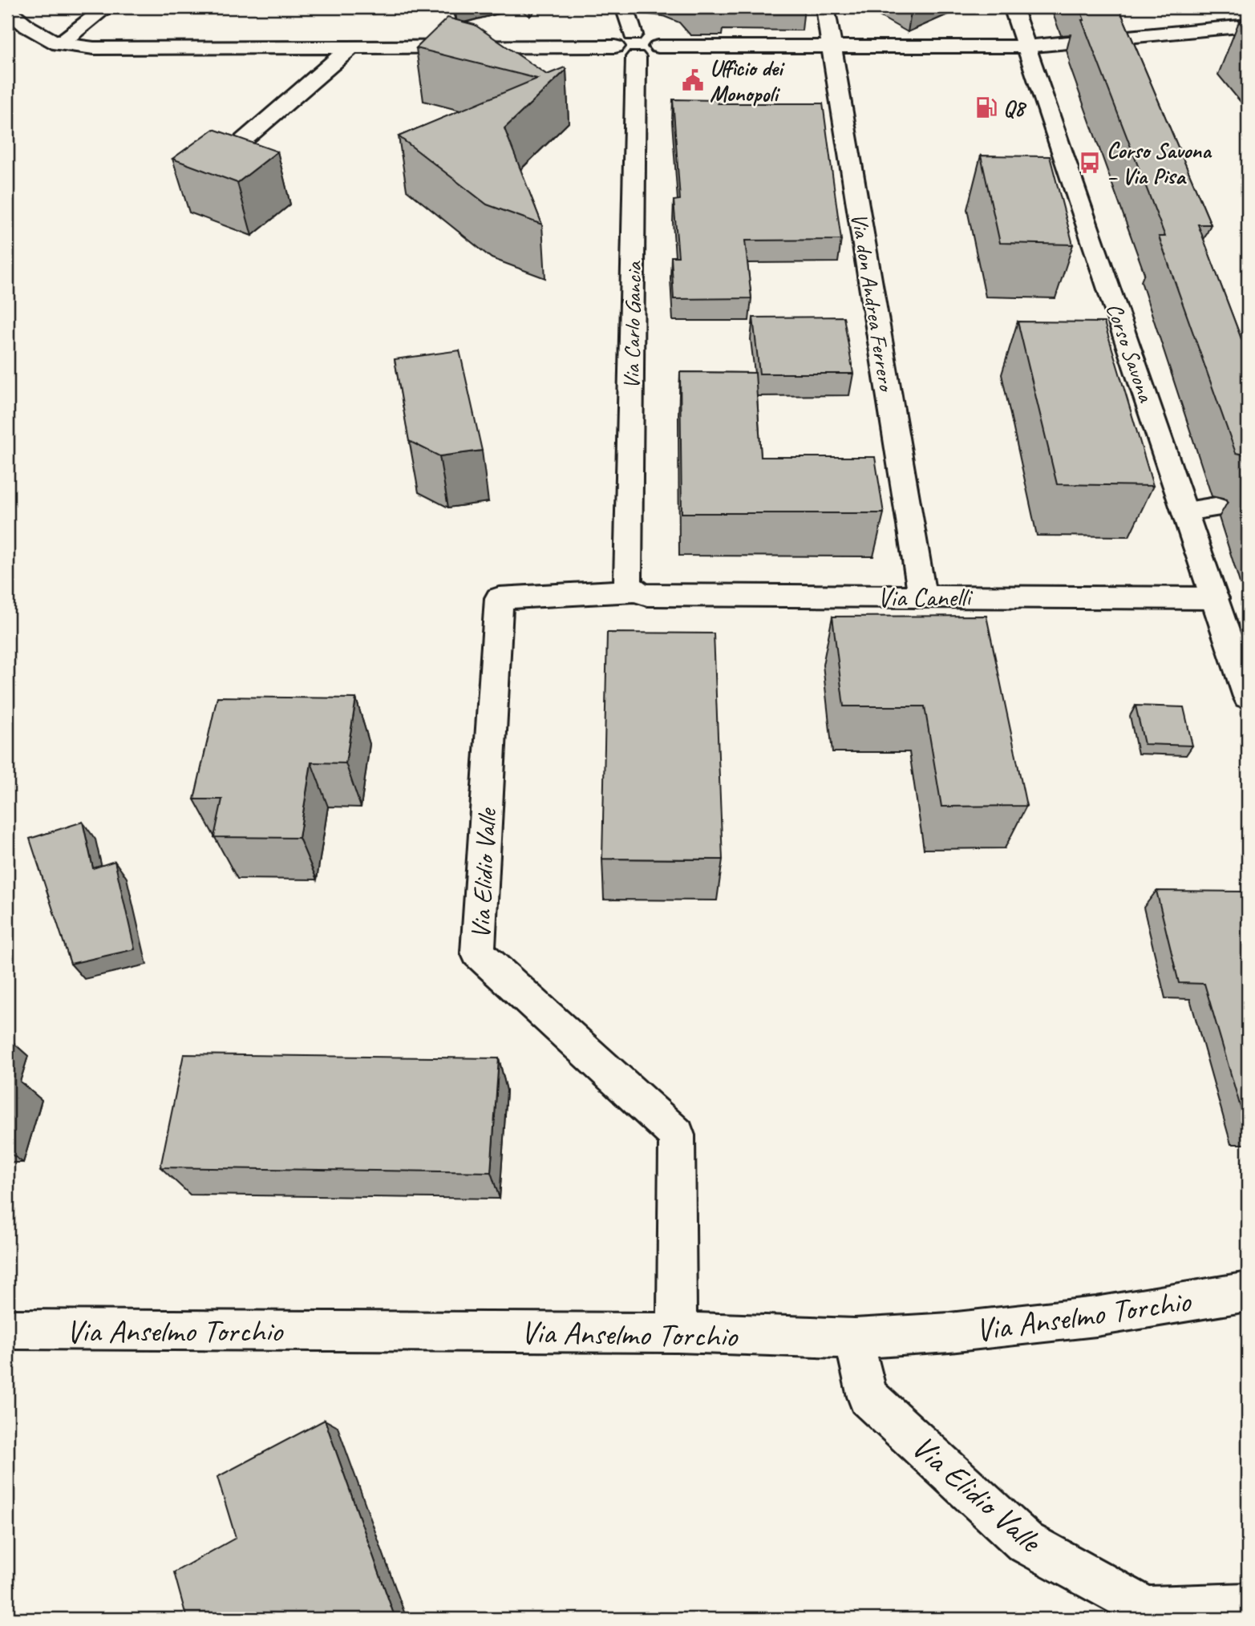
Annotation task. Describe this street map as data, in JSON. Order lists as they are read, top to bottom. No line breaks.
{"streets":{"street":["Via don Andrea Ferrero","Via Carlo Gancia","Corso Savona","Via Canelli","Via Elidio Valle","Via Anselmo Torchio"]},"crossings":[["Via don Andrea Ferrero","Via Canelli"],["Via Carlo Gancia","Via Canelli"],["Via Carlo Gancia","Via Elidio Valle"],["Corso Savona","Via Canelli"],["Via Canelli","Via Elidio Valle"],["Via Elidio Valle","Via Anselmo Torchio"]],"places":{"public building":["Ufficio dei Monopoli"],"fuel station":["Q8"],"bus stop":["Corso Savona – Via Pisa"]}}
